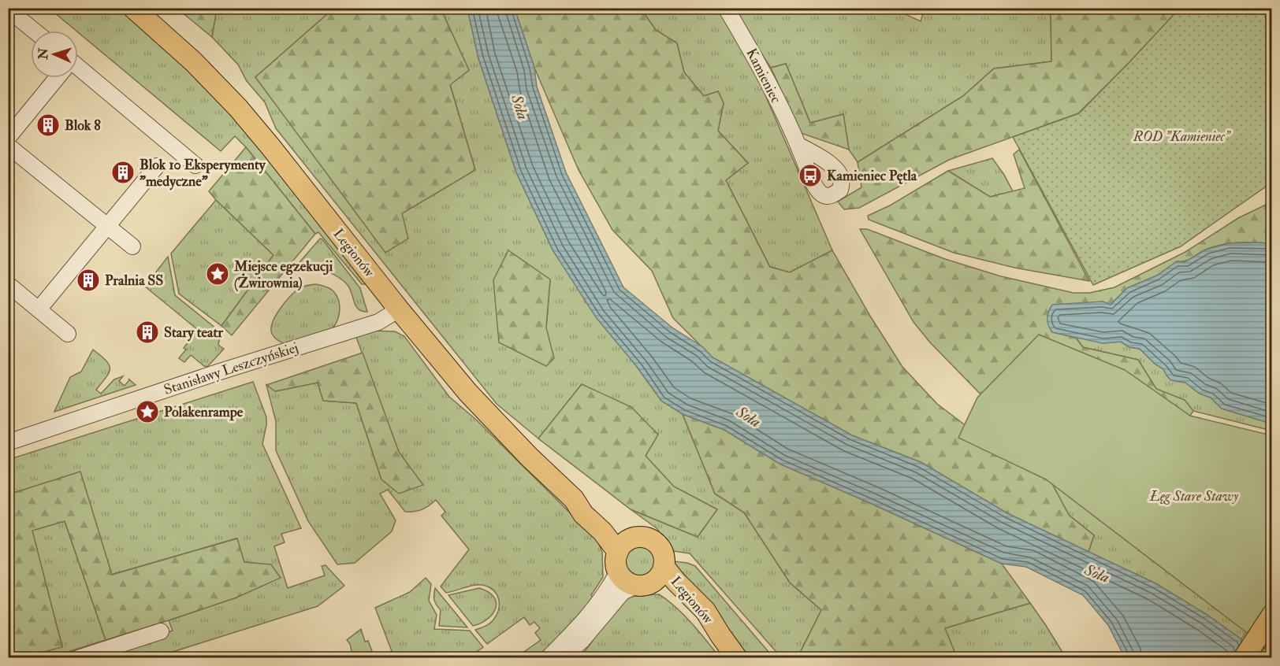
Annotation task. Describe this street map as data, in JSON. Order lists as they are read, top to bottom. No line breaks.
{"streets":{"main road":["Legionów"],"street":["Kamieniec","Stanisławy Leszczyńskiej"]},"crossings":[["Legionów","Stanisławy Leszczyńskiej"]],"water":["Soła"],"parks":["ROD \"Kamieniec\"","Łęg Stare Stawy"],"places":{"building":["Blok 8","Blok 10 Eksperymenty \"medyczne\"","Pralnia SS","Stary teatr"],"bus stop":["Kamieniec Pętla"],"place":["Miejsce egzekucji (Żwirownia)","Polakenrampe"]},"north":"left"}
